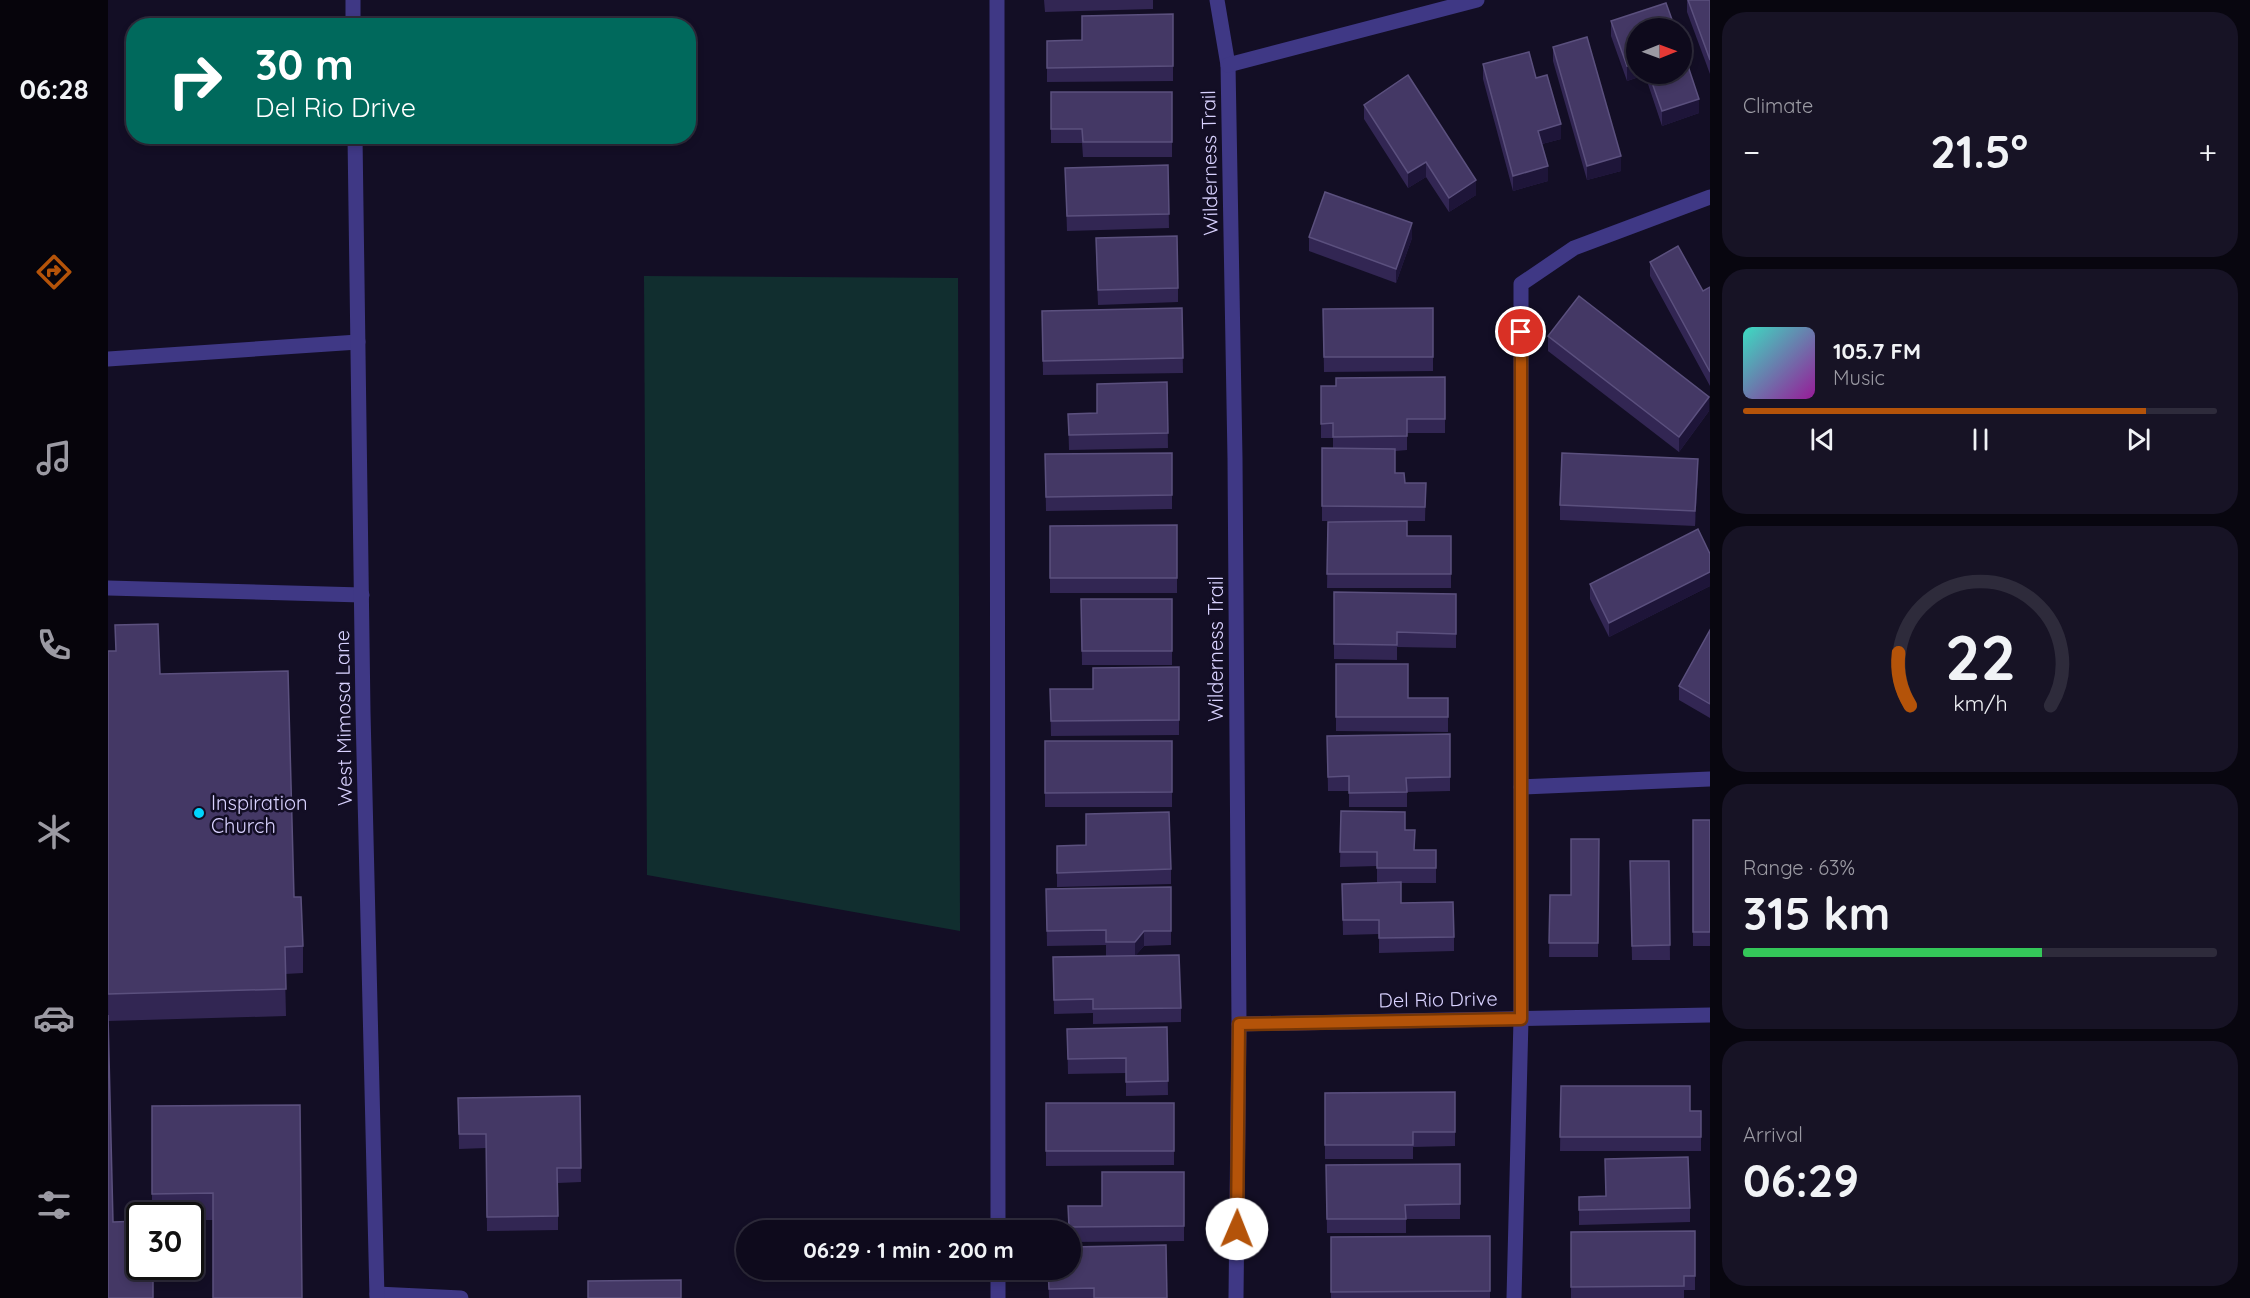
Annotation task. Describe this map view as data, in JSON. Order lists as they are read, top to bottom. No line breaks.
{"streets":{"street":["Wilderness Trail","West Mimosa Lane","Del Rio Drive"]},"crossings":[["Wilderness Trail","Del Rio Drive"]],"places":["Inspiration Church"],"north":"right","page":{"tabs":"06:28","tile":["Climate",["Range · 63%","315 km"],["Arrival","06:29"]],"turn":["30 m","Del Rio Drive"],"heat":["−","21.5°","+"],"song":["105.7 FM","Music"],"limit":"30","trip":"06:29 · 1 min · 200 m","gauge":["22","km/h"]}}
